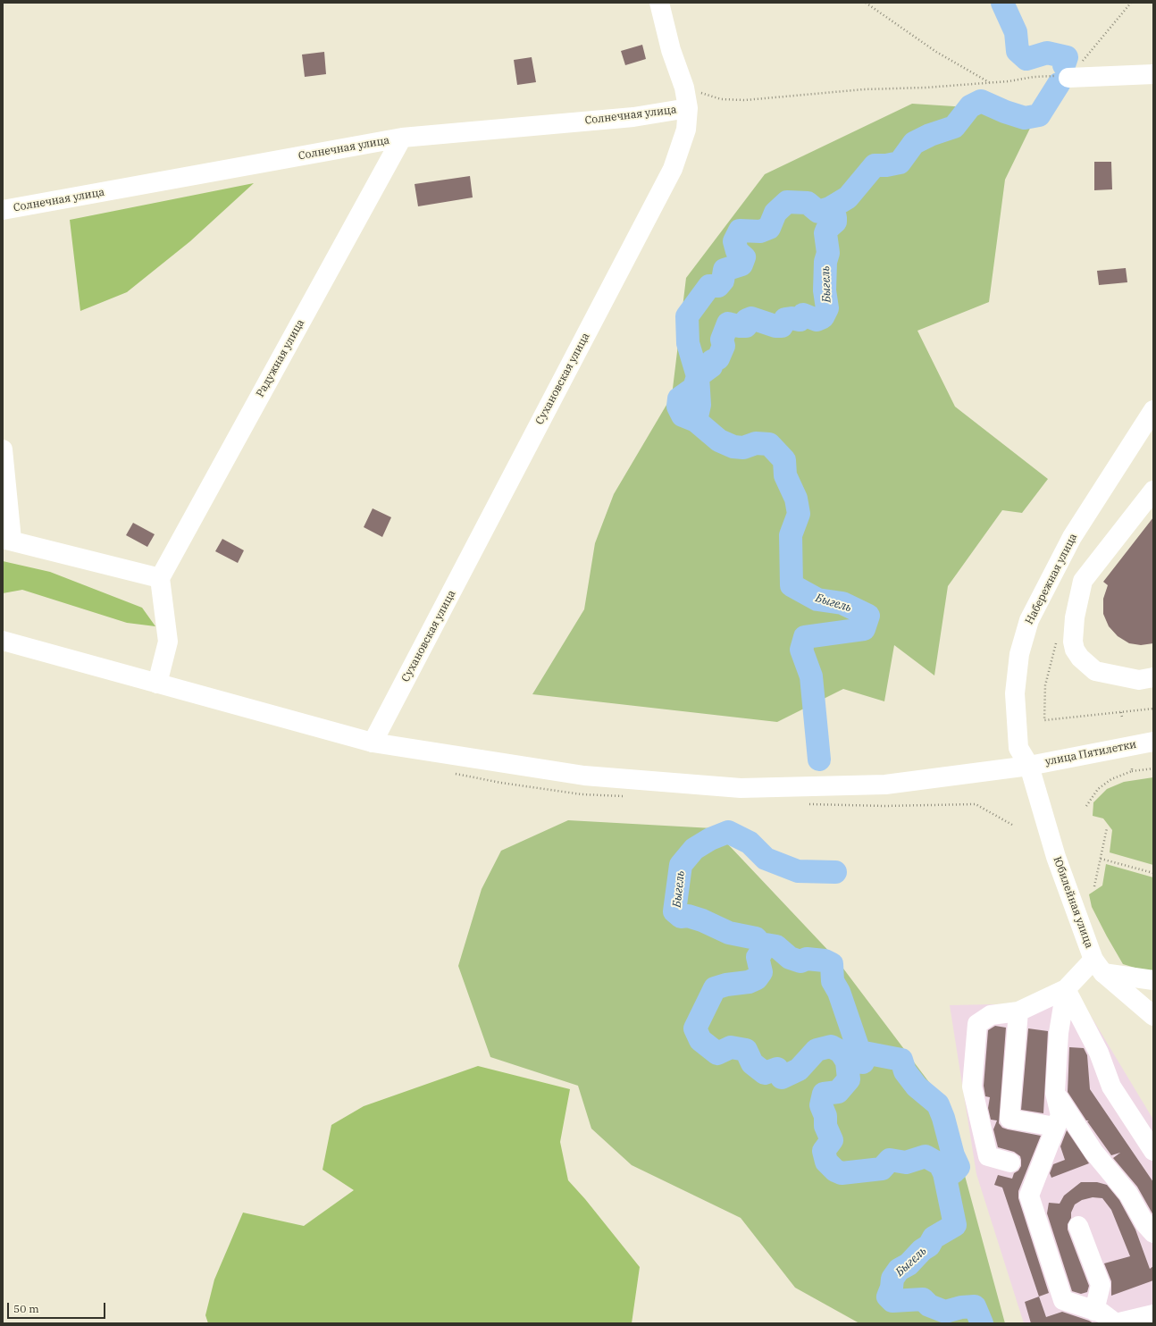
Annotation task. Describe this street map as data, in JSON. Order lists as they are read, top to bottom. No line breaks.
{"streets":{"street":["Солнечная улица","Радужная улица","Сухановская улица","Набережная улица","улица Пятилетки","Юбилейная улица"]},"crossings":[["Солнечная улица","Радужная улица"],["Солнечная улица","Сухановская улица"],["Сухановская улица","улица Пятилетки"],["Набережная улица","улица Пятилетки"],["Набережная улица","Юбилейная улица"],["улица Пятилетки","Юбилейная улица"]],"water":["Быгель"],"scale_bar":"50 m"}
